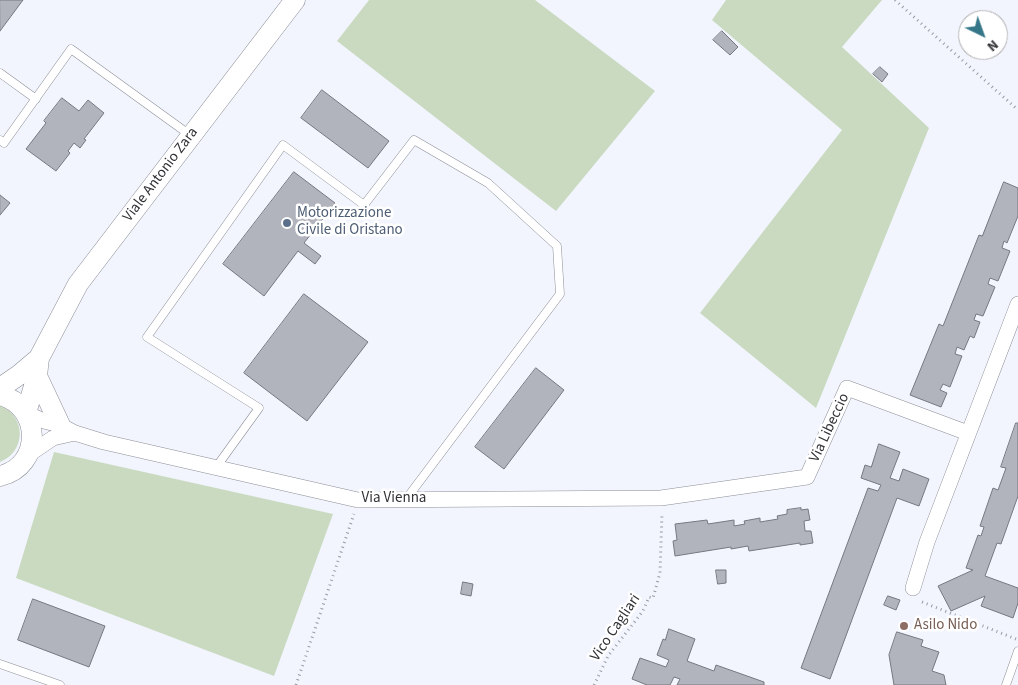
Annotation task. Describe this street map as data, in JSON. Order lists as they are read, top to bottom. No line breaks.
{"streets":{"main road":["Viale Antonio Zara"],"street":["Via Libeccio","Via Vienna"],"path":["Vico Cagliari"]},"crossings":[["Via Libeccio","Via Vienna"],["Via Libeccio","Vico Cagliari"],["Via Vienna","Vico Cagliari"]],"places":["Motorizzazione Civile di Oristano","Asilo Nido"],"north":"bottom right"}
